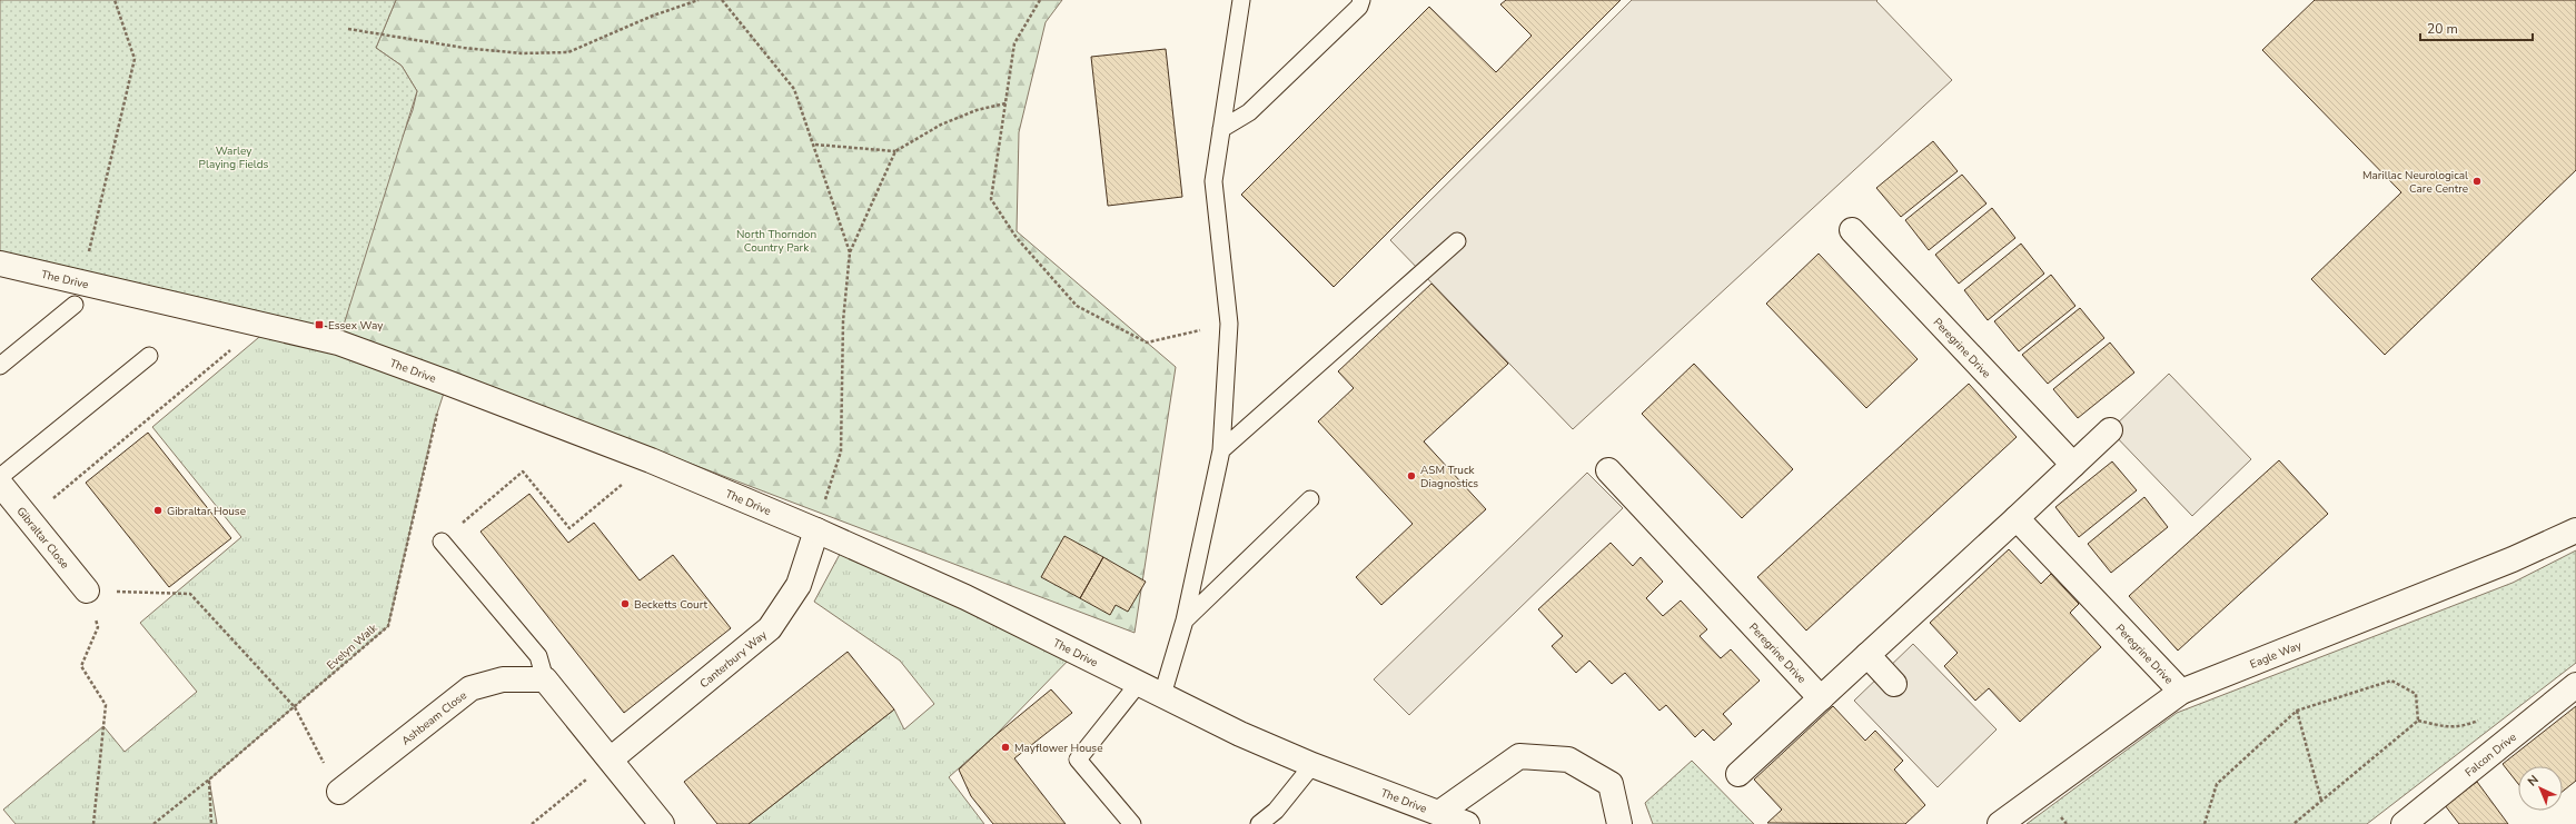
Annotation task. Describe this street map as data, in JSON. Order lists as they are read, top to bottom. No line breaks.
{"streets":{"street":["The Drive","Peregrine Drive","Gibraltar Close","Eagle Way","Canterbury Way","Ashbeam Close","Falcon Drive"],"path":["Evelyn Walk"]},"crossings":[["The Drive","Evelyn Walk"],["The Drive","Canterbury Way"],["Peregrine Drive","Eagle Way"]],"parks":["Warley Playing Fields","North Thorndon Country Park"],"places":{"other":["Marillac Neurological Care Centre","ASM Truck Diagnostics","Gibraltar House","Becketts Court","Mayflower House"],"transit":["Essex Way"]},"scale_bar":"20 m","north":"top left"}
